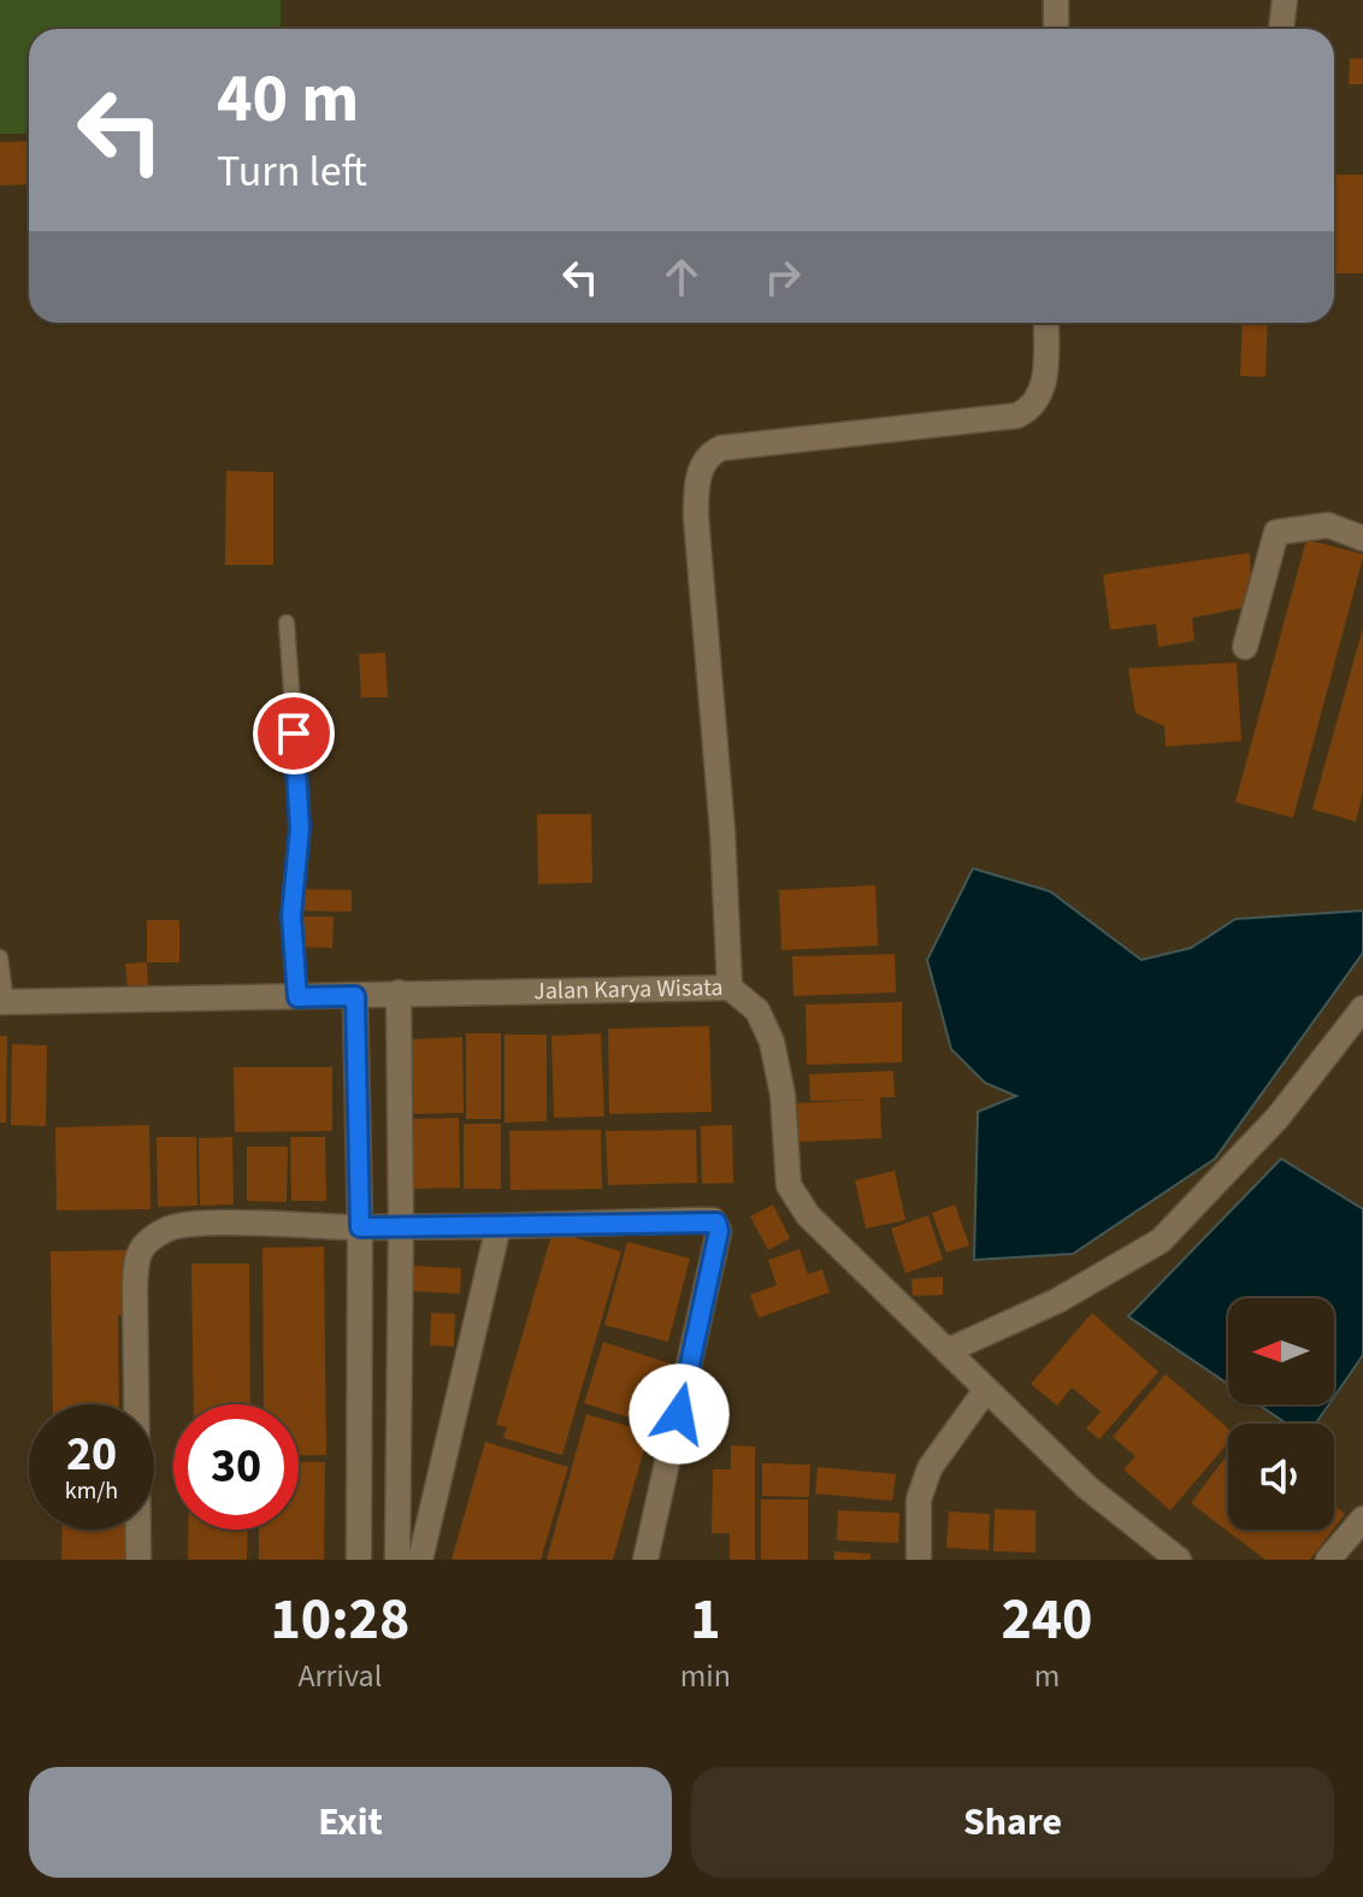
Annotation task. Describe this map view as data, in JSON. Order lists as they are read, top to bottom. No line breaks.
{"streets":{"street":["Jalan Karya Wisata"]},"north":"left","page":{"turn":["40 m","Turn left"],"speed":"20 km/h","limit":"30","eta":["10:28","Arrival","1","min","240","m"],"buttons":["Exit","Share"]}}
